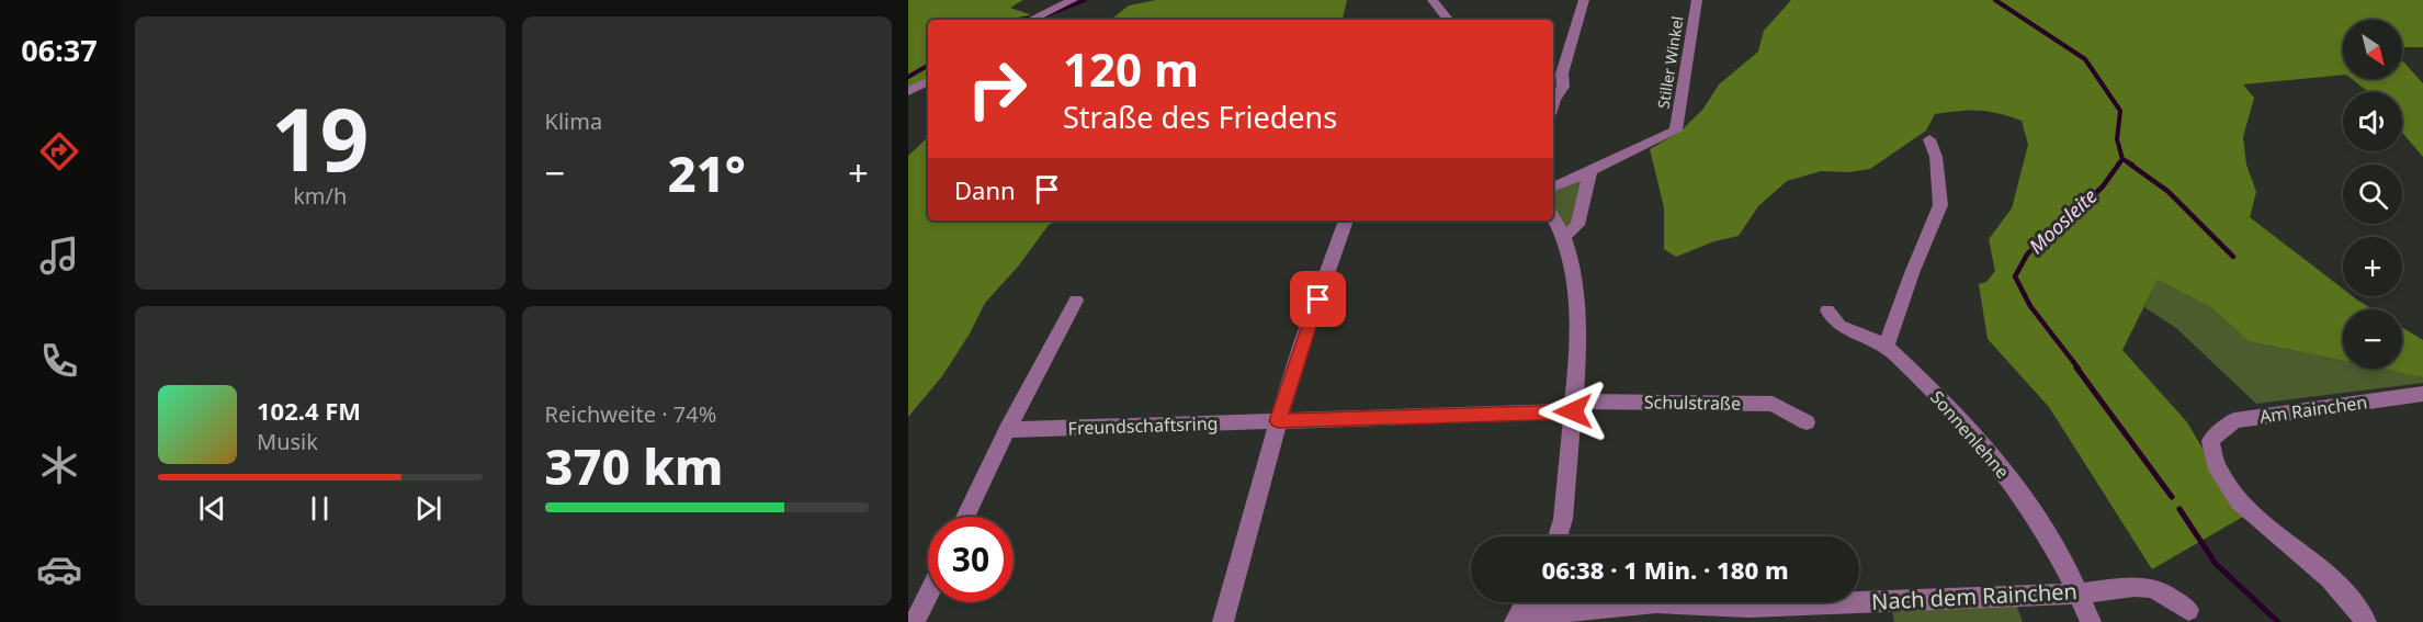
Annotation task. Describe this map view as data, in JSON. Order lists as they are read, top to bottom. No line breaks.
{"streets":{"street":["Stiller Winkel","Schulstraße","Am Rainchen","Freundschaftsring","Sonnenlehne","Nach dem Rainchen"]},"crossings":[["Schulstraße","Freundschaftsring"],["Sonnenlehne","Nach dem Rainchen"]],"water":["Moosleite"],"north":"bottom right","page":{"tabs":"06:37","tile":[["19","km/h"],"Klima",["Reichweite · 74%","370 km"]],"map_buttons":["+","−"],"turn":["120 m","Straße des Friedens"],"heat":["−","21°","+"],"then":"Dann","song":["102.4 FM","Musik"],"limit":"30","trip":"06:38 · 1 Min. · 180 m"}}
